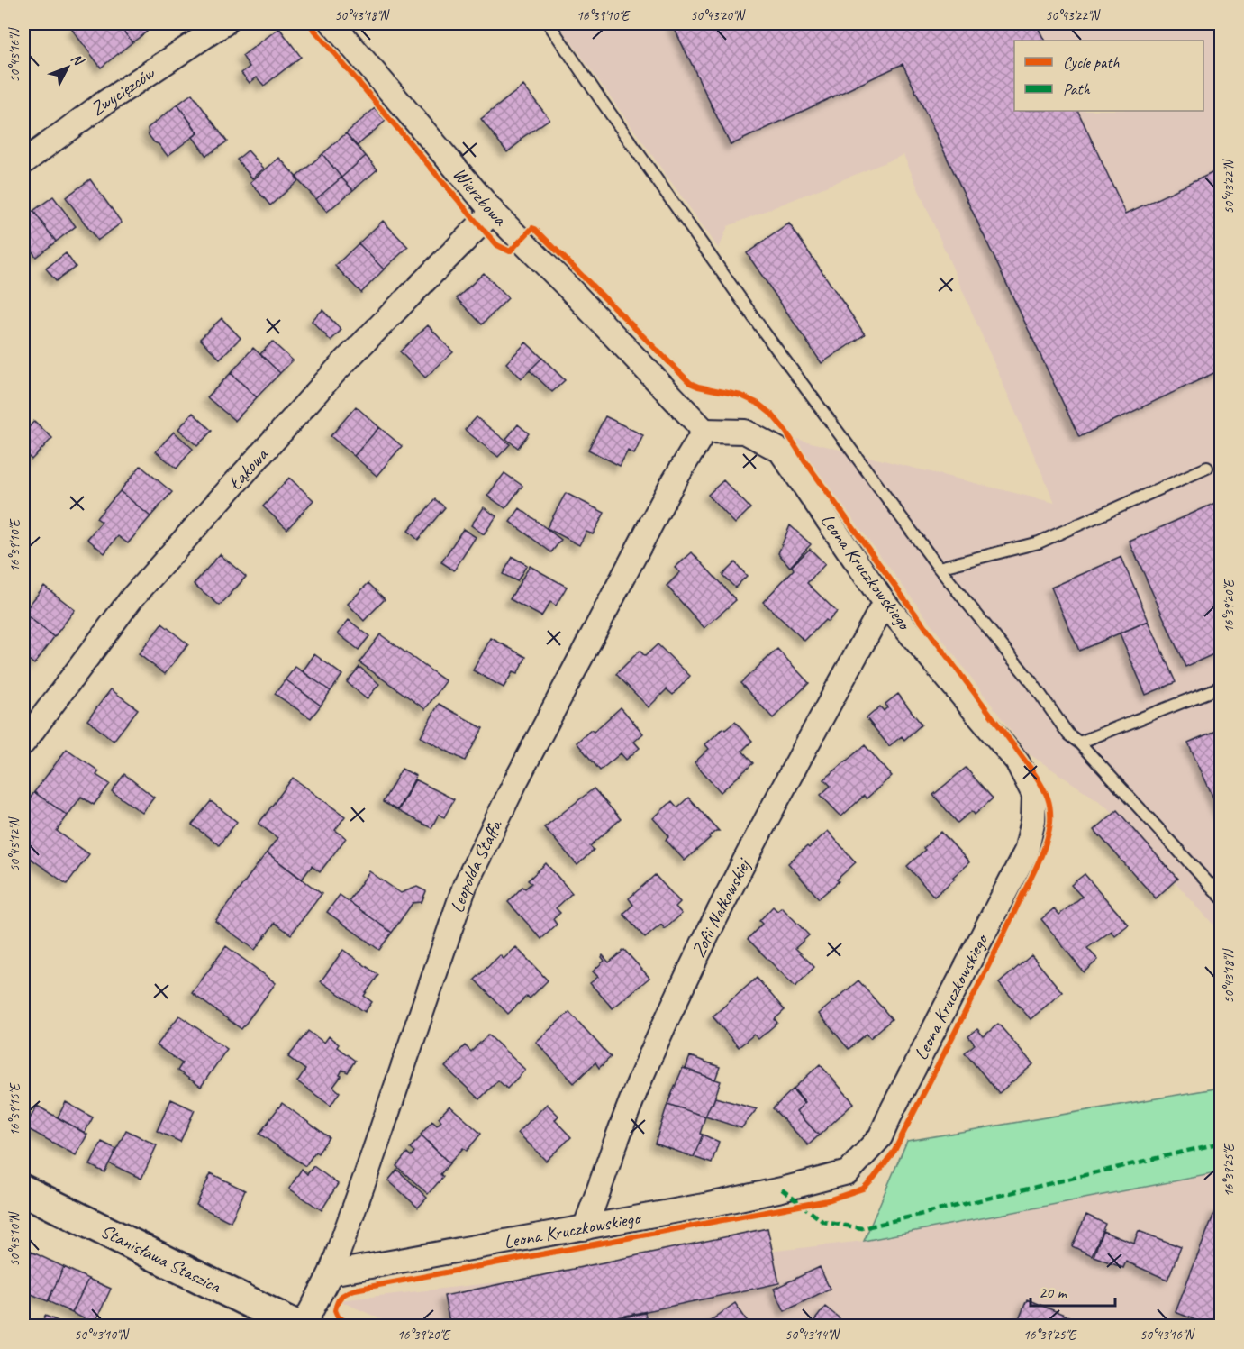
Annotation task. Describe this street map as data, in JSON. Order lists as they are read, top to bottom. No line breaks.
{"streets":{"main road":["Stanisława Staszica"],"street":["Zwycięzców","Wierzbowa","Łąkowa","Leona Kruczkowskiego","Leopolda Staffa","Zofii Nałkowskiej"]},"crossings":[["Wierzbowa","Łąkowa"],["Wierzbowa","Leona Kruczkowskiego"],["Wierzbowa","Leopolda Staffa"],["Leona Kruczkowskiego","Leopolda Staffa"],["Leona Kruczkowskiego","Zofii Nałkowskiej"]],"legend":["Cycle path","Path"],"scale_bar":"20 m","north":"top right","coordinates":["50°43'18\"N","16°39'10\"E","50°43'20\"N","50°43'22\"N","50°43'16\"N","16°39'20\"E","50°43'12\"N","16°39'15\"E","16°39'25\"E","50°43'10\"N","50°43'14\"N"]}
